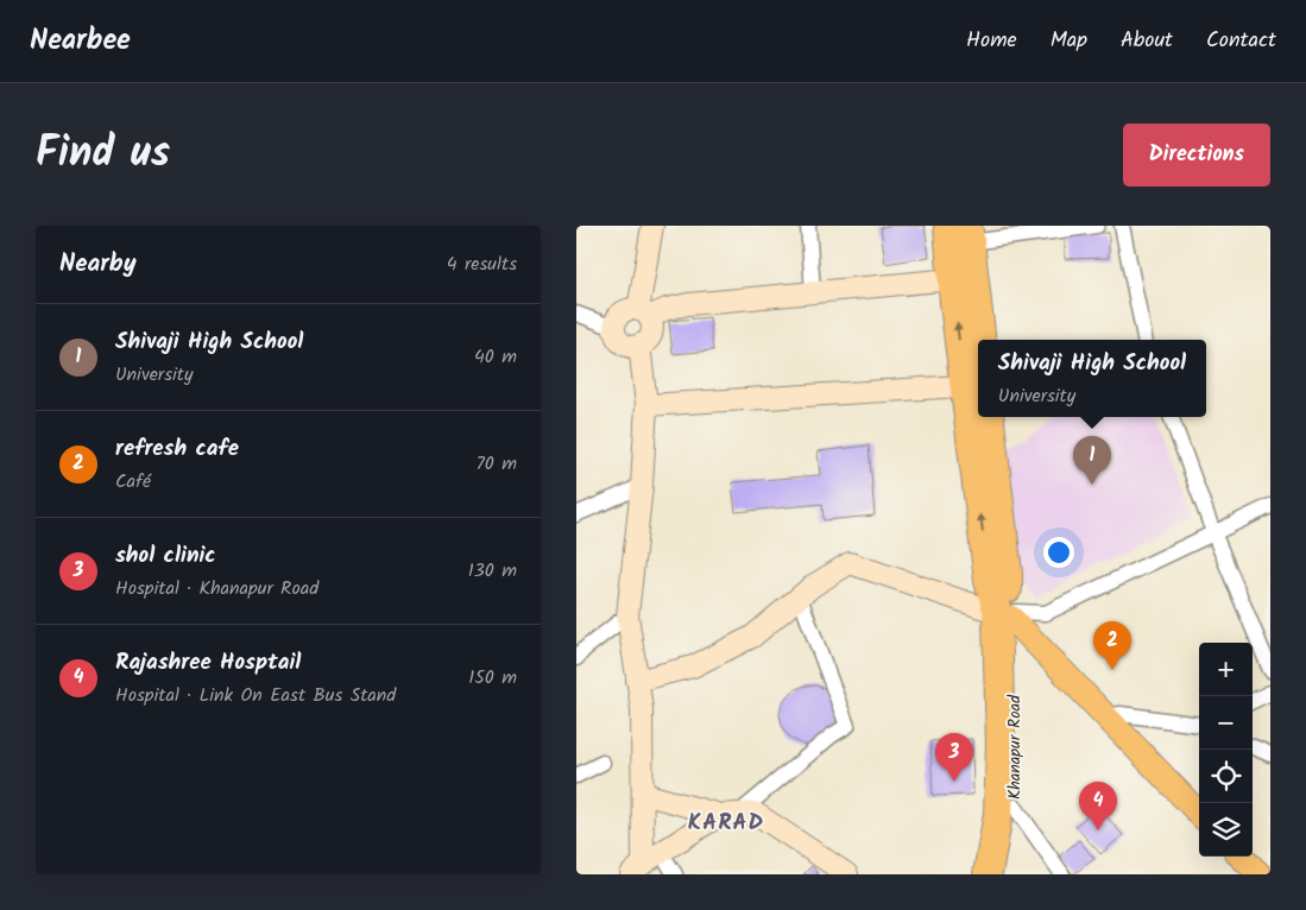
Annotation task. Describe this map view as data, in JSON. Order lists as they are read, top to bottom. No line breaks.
{"streets":{"highway":["Khanapur Road"]},"districts":["KARAD"],"page":{"header":"Nearbee","nav":["Home","Map","About","Contact"],"title":"Find us","buttons":"Directions","heading":["Nearby","4 results"],"list":[{"mark":"1","name":"Shivaji High School","note":"University","value":"40 m"},{"mark":"2","name":"refresh cafe","note":"Café","value":"70 m"},{"mark":"3","name":"shol clinic","note":"Hospital · Khanapur Road","value":"130 m"},{"mark":"4","name":"Rajashree Hosptail","note":"Hospital · Link On East Bus Stand","value":"150 m"}],"popup":["Shivaji High School","University"],"pins":["1","2","3","4"],"map_buttons":["+","−"]}}
